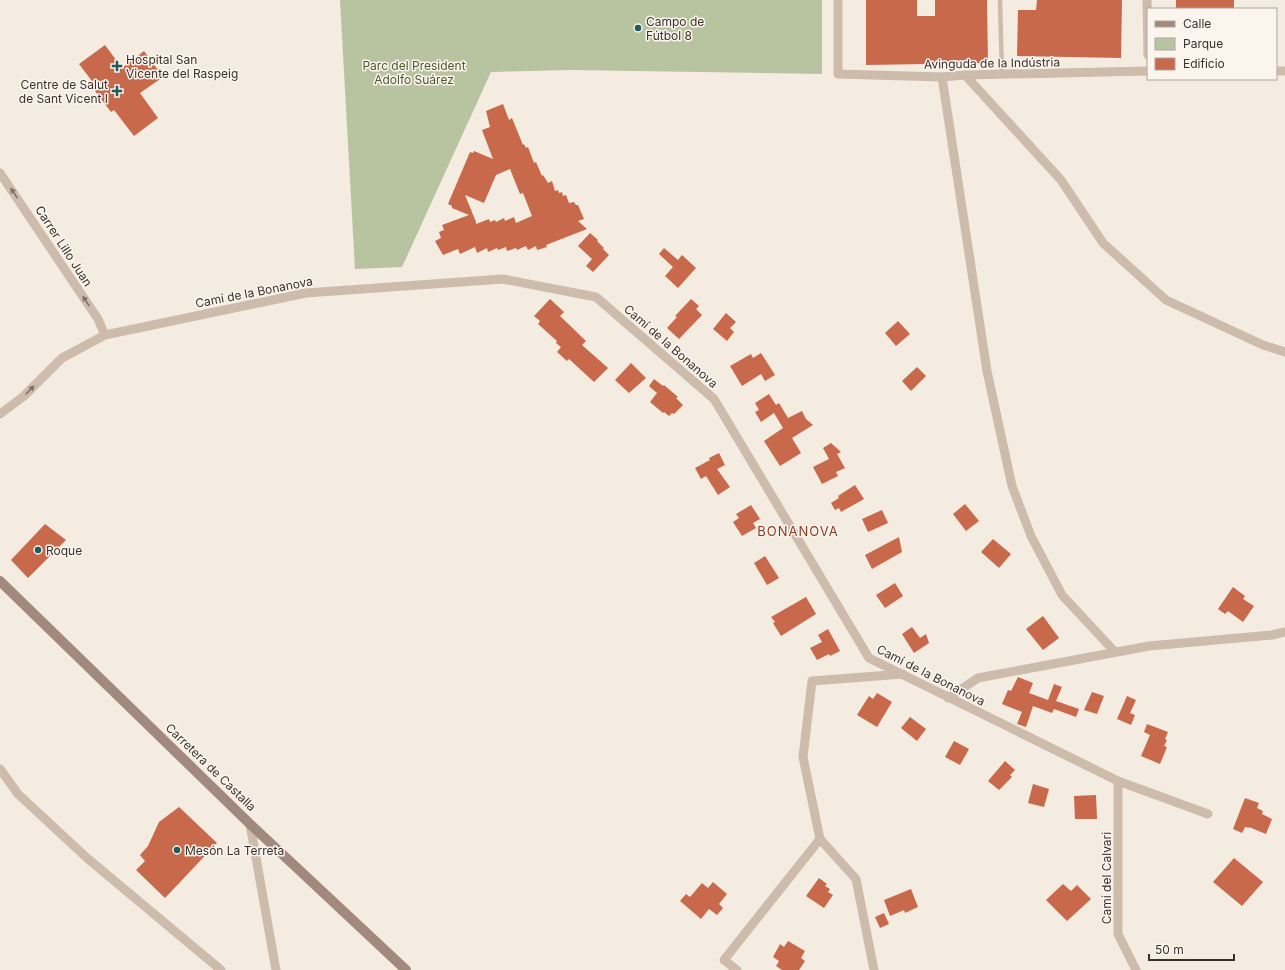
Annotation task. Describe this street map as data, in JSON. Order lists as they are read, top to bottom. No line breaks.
{"streets":{"main road":["Carretera de Castalla"],"street":["Avinguda de la Indústria","Carrer Lillo Juan","Camí de la Bonanova","Camí del Calvari"]},"crossings":[["Carrer Lillo Juan","Camí de la Bonanova"],["Camí de la Bonanova","Camí del Calvari"]],"one_way":["Carrer Lillo Juan"],"districts":["BONANOVA"],"parks":["Parc del President Adolfo Suárez"],"places":{"other":["Campo de Fútbol 8","Roque","Mesón La Terreta"],"health":["Hospital San Vicente del Raspeig","Centre de Salut de Sant Vicent I"]},"legend":["Calle","Parque","Edificio"],"scale_bar":"50 m"}
